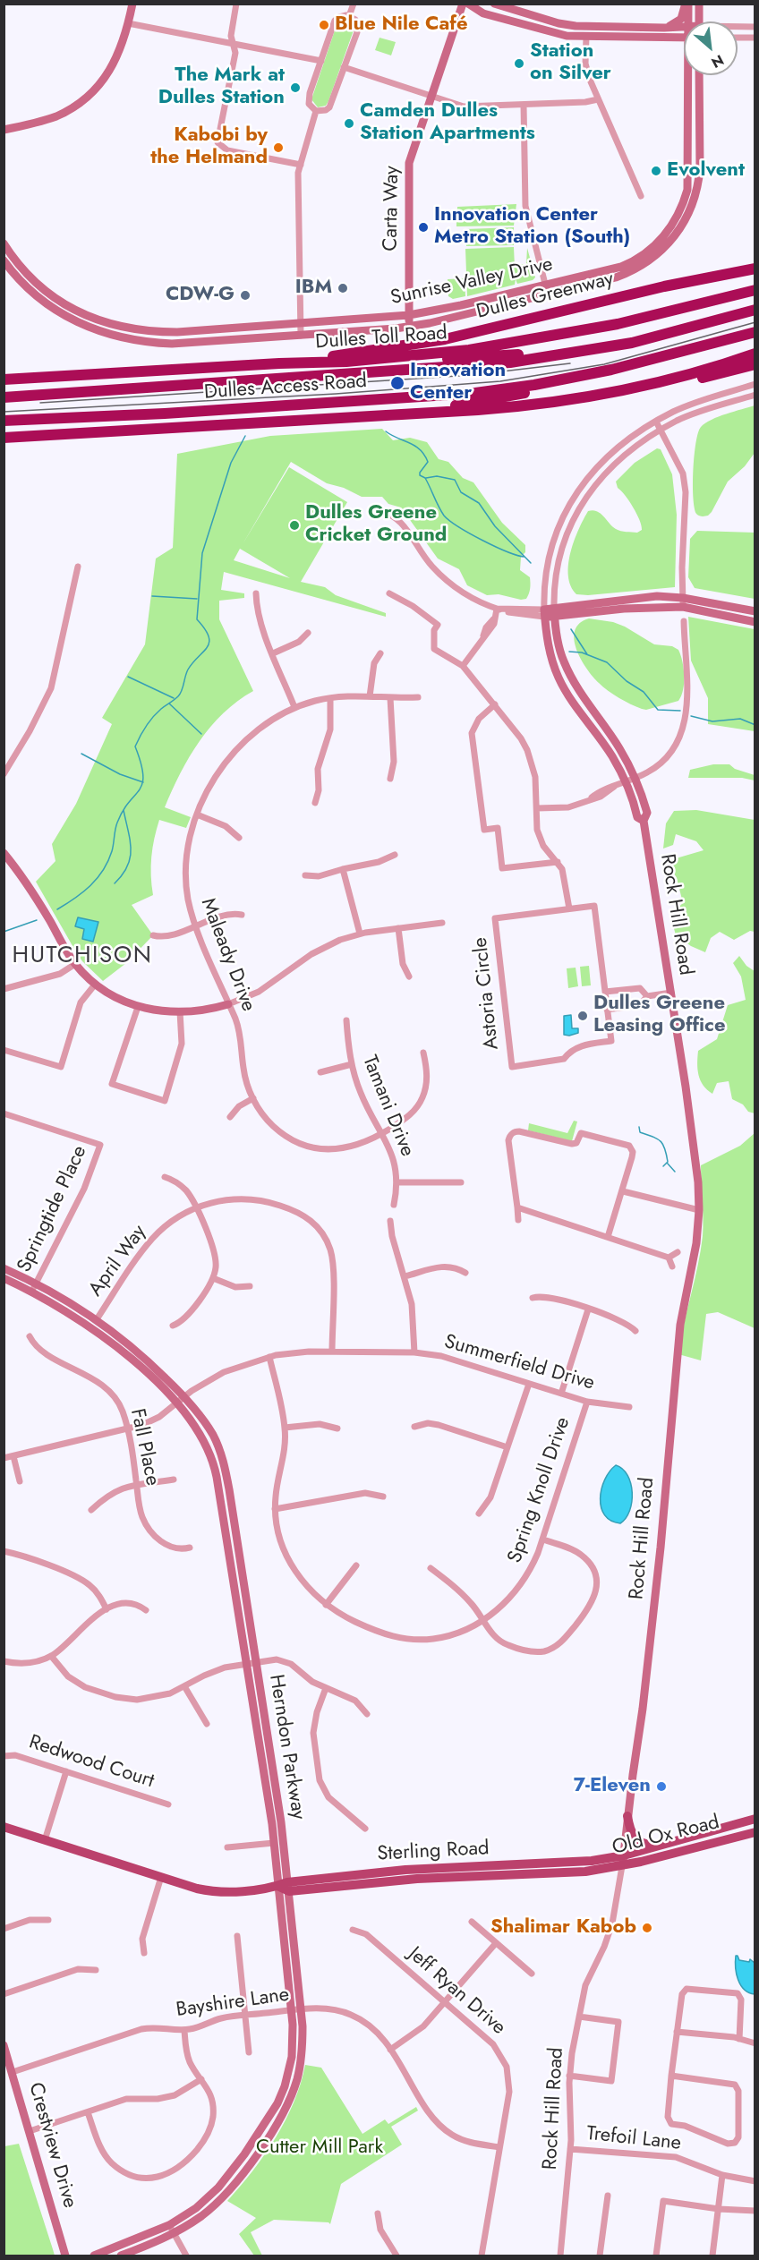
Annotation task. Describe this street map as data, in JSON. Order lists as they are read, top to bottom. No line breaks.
{"streets":{"highway":["Dulles Greenway","Dulles Toll Road","Dulles Access Road"],"main road":["Carta Way","Sunrise Valley Drive","Rock Hill Road","Herndon Parkway","Old Ox Road","Sterling Road","Crestview Drive"],"street":["Maleady Drive","Astoria Circle","Tamani Drive","Springtide Place","April Way","Summerfield Drive","Fall Place","Spring Knoll Drive","Redwood Court","Jeff Ryan Drive","Bayshire Lane","Trefoil Lane"]},"crossings":[["Carta Way","Sunrise Valley Drive"],["Dulles Greenway","Dulles Toll Road"],["Rock Hill Road","Old Ox Road"],["Rock Hill Road","Trefoil Lane"],["Maleady Drive","Tamani Drive"],["Springtide Place","Herndon Parkway"],["April Way","Summerfield Drive"],["April Way","Herndon Parkway"],["Summerfield Drive","Fall Place"],["Summerfield Drive","Spring Knoll Drive"],["Summerfield Drive","Herndon Parkway"],["Herndon Parkway","Sterling Road"],["Herndon Parkway","Bayshire Lane"],["Old Ox Road","Sterling Road"],["Jeff Ryan Drive","Bayshire Lane"],["Bayshire Lane","Crestview Drive"]],"districts":["HUTCHISON"],"parks":["Cutter Mill Park"],"places":["Blue Nile Café","Station on Silver","The Mark at Dulles Station","Camden Dulles Station Apartments","Kabobi by the Helmand","Evolvent","Innovation Center Metro Station (South)","IBM","CDW-G","Innovation Center","Dulles Greene Cricket Ground","Dulles Greene Leasing Office","7-Eleven","Shalimar Kabob"],"north":"bottom right"}
